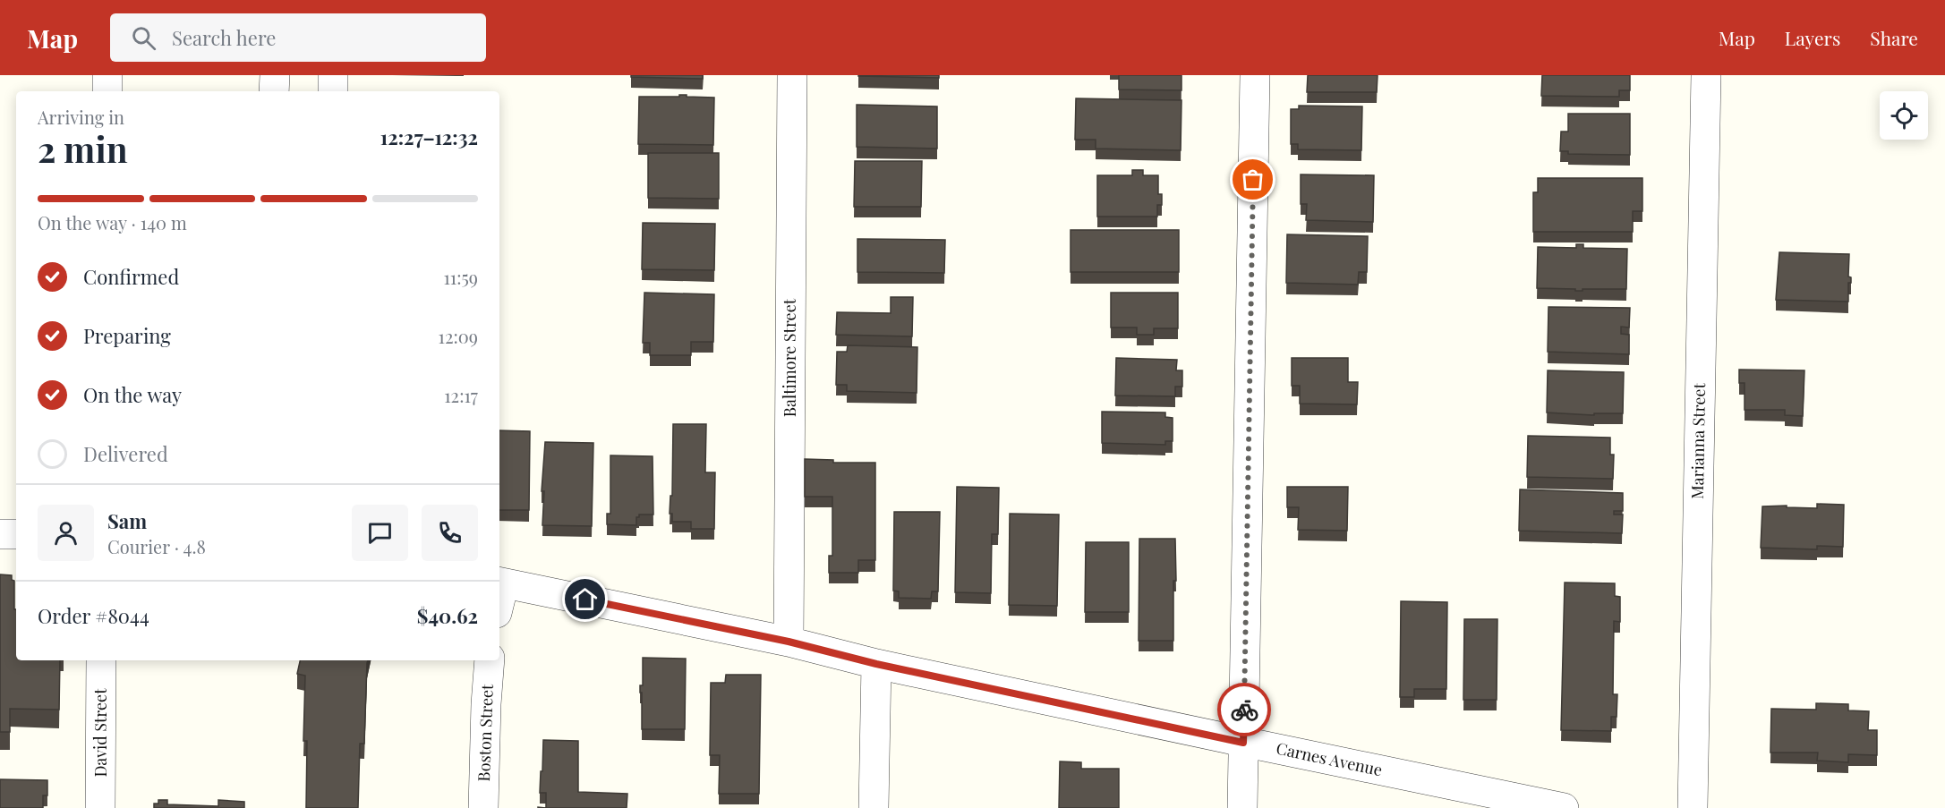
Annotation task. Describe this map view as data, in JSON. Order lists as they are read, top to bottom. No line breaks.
{"streets":{"street":["Baltimore Street","Marianna Street","David Street","Boston Street","Carnes Avenue"]},"crossings":[["Baltimore Street","Carnes Avenue"]],"page":{"header":"Map","search":"Search here","nav":["Map","Layers","Share"],"heading":["2 min","Arriving in","12:27–12:32"],"panel":["Sam","Courier · 4.8","Order #8044","$40.62"],"bar":"On the way · 140 m","list":[["Confirmed","11:59"],["Preparing","12:09"],["On the way","12:17"],"Delivered"]}}
